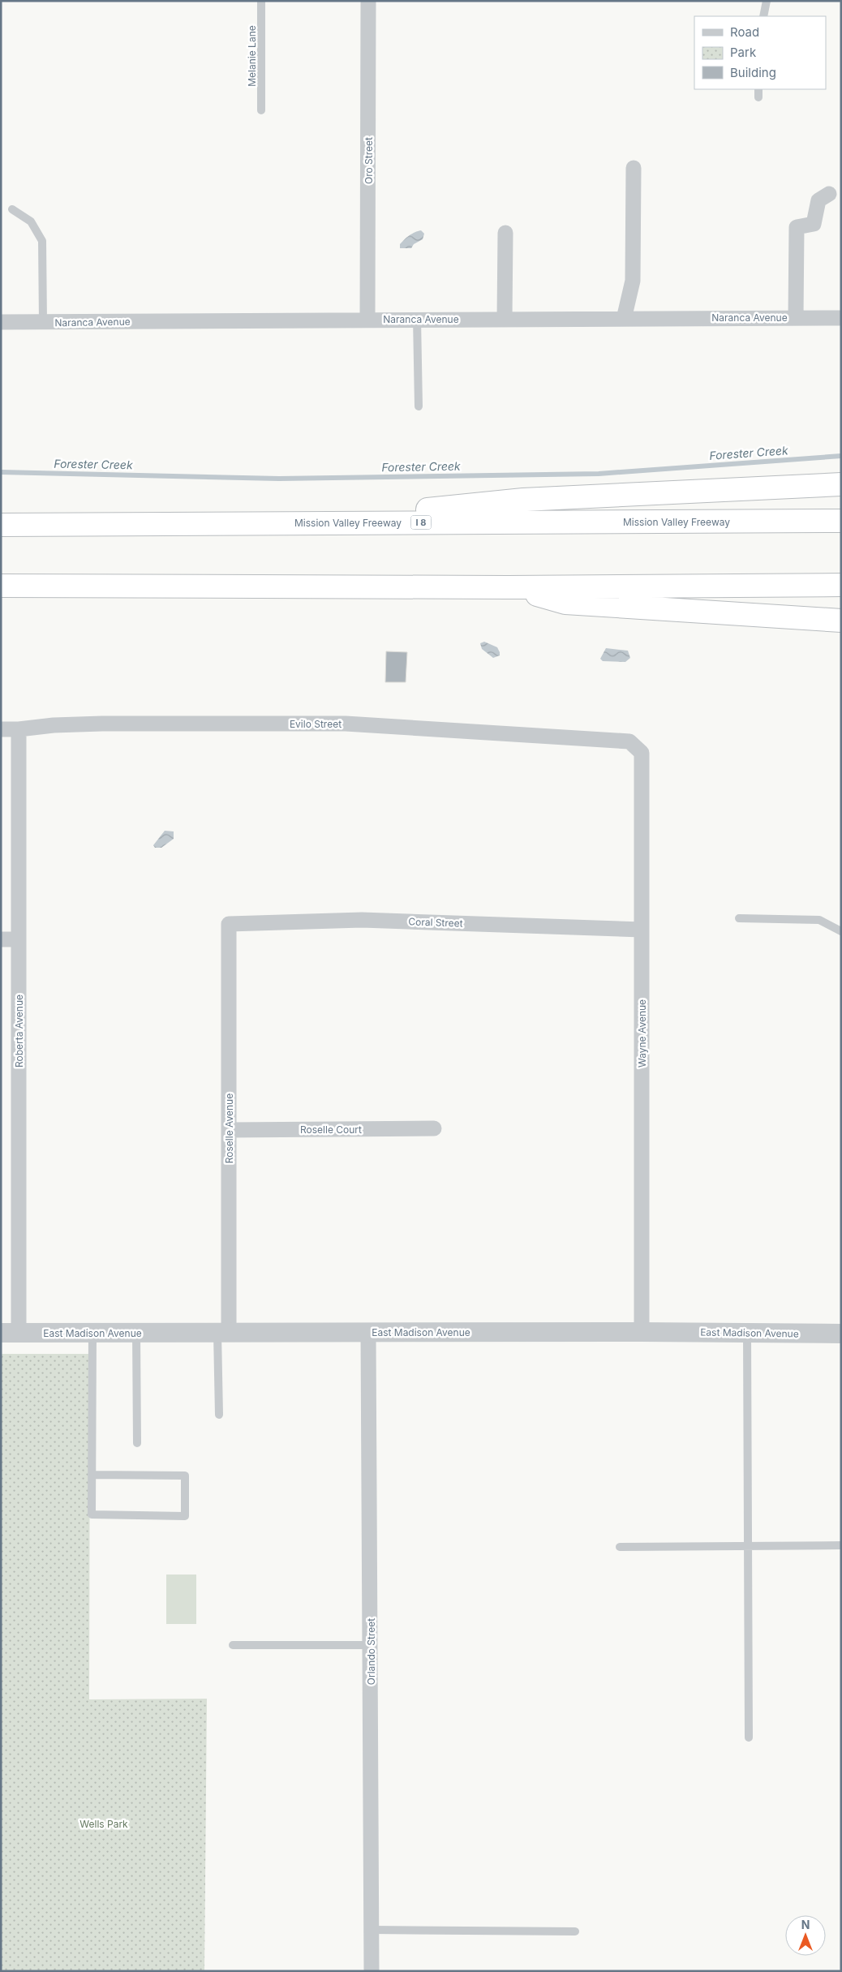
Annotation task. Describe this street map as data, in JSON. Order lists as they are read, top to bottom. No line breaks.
{"streets":{"highway":["Mission Valley Freeway","I 8"],"street":["Oro Street","Naranca Avenue","Evilo Street","Coral Street","Roberta Avenue","Wayne Avenue","Roselle Avenue","Roselle Court","East Madison Avenue","Orlando Street"],"lane":["Melanie Lane"]},"crossings":[["Oro Street","Naranca Avenue"],["Evilo Street","Roberta Avenue"],["Evilo Street","Wayne Avenue"],["Coral Street","Wayne Avenue"],["Coral Street","Roselle Avenue"],["Roberta Avenue","East Madison Avenue"],["Wayne Avenue","East Madison Avenue"],["Roselle Avenue","Roselle Court"],["Roselle Avenue","East Madison Avenue"],["East Madison Avenue","Orlando Street"]],"water":["Forester Creek"],"parks":["Wells Park"],"legend":["Road","Park","Building"],"north":"top"}
